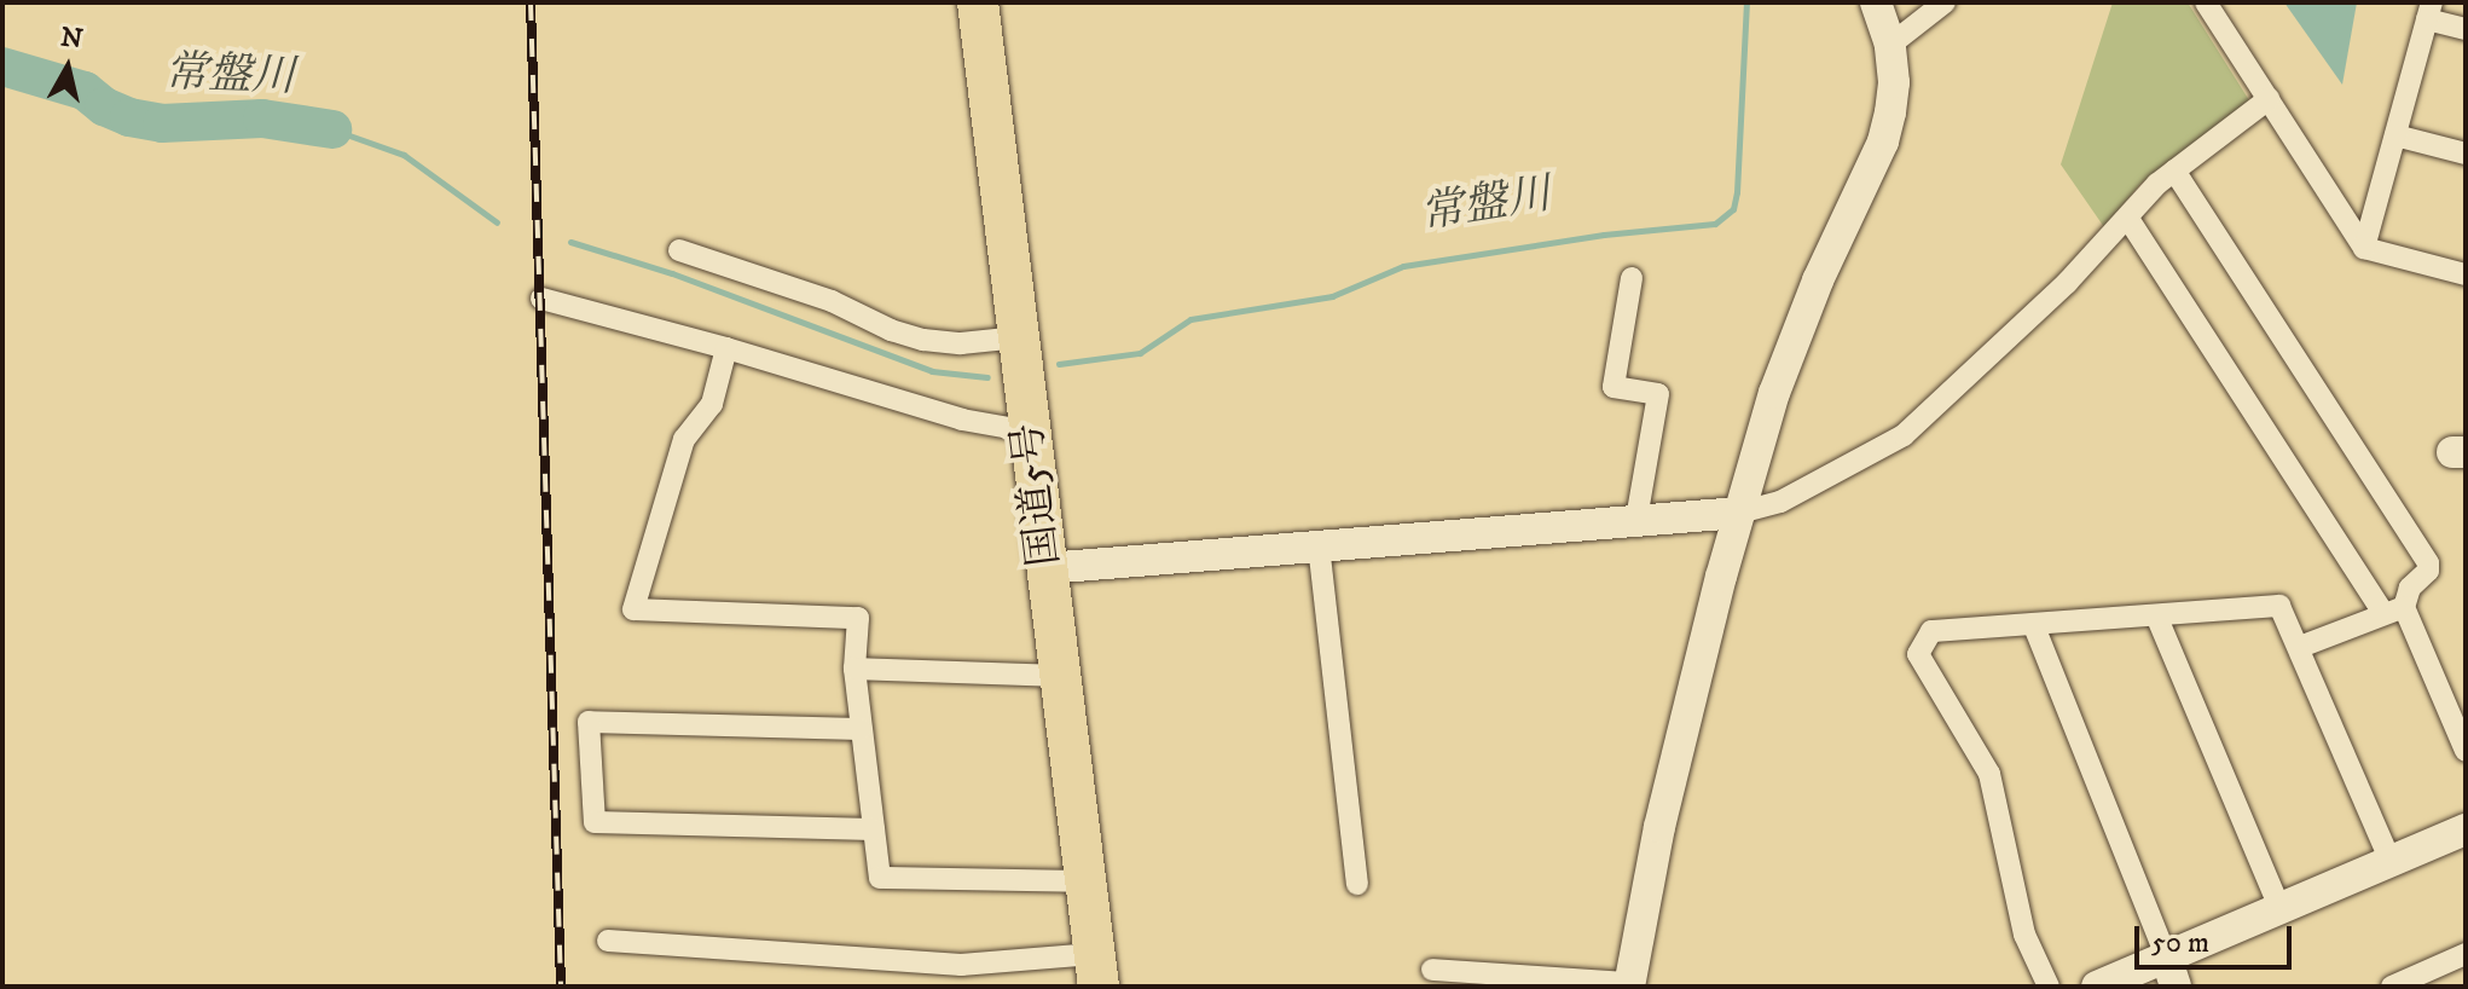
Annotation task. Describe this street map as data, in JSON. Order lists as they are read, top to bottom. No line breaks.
{"streets":{"highway":["国道5号"]},"water":["常盤川"],"scale_bar":"50 m","north":"top"}
